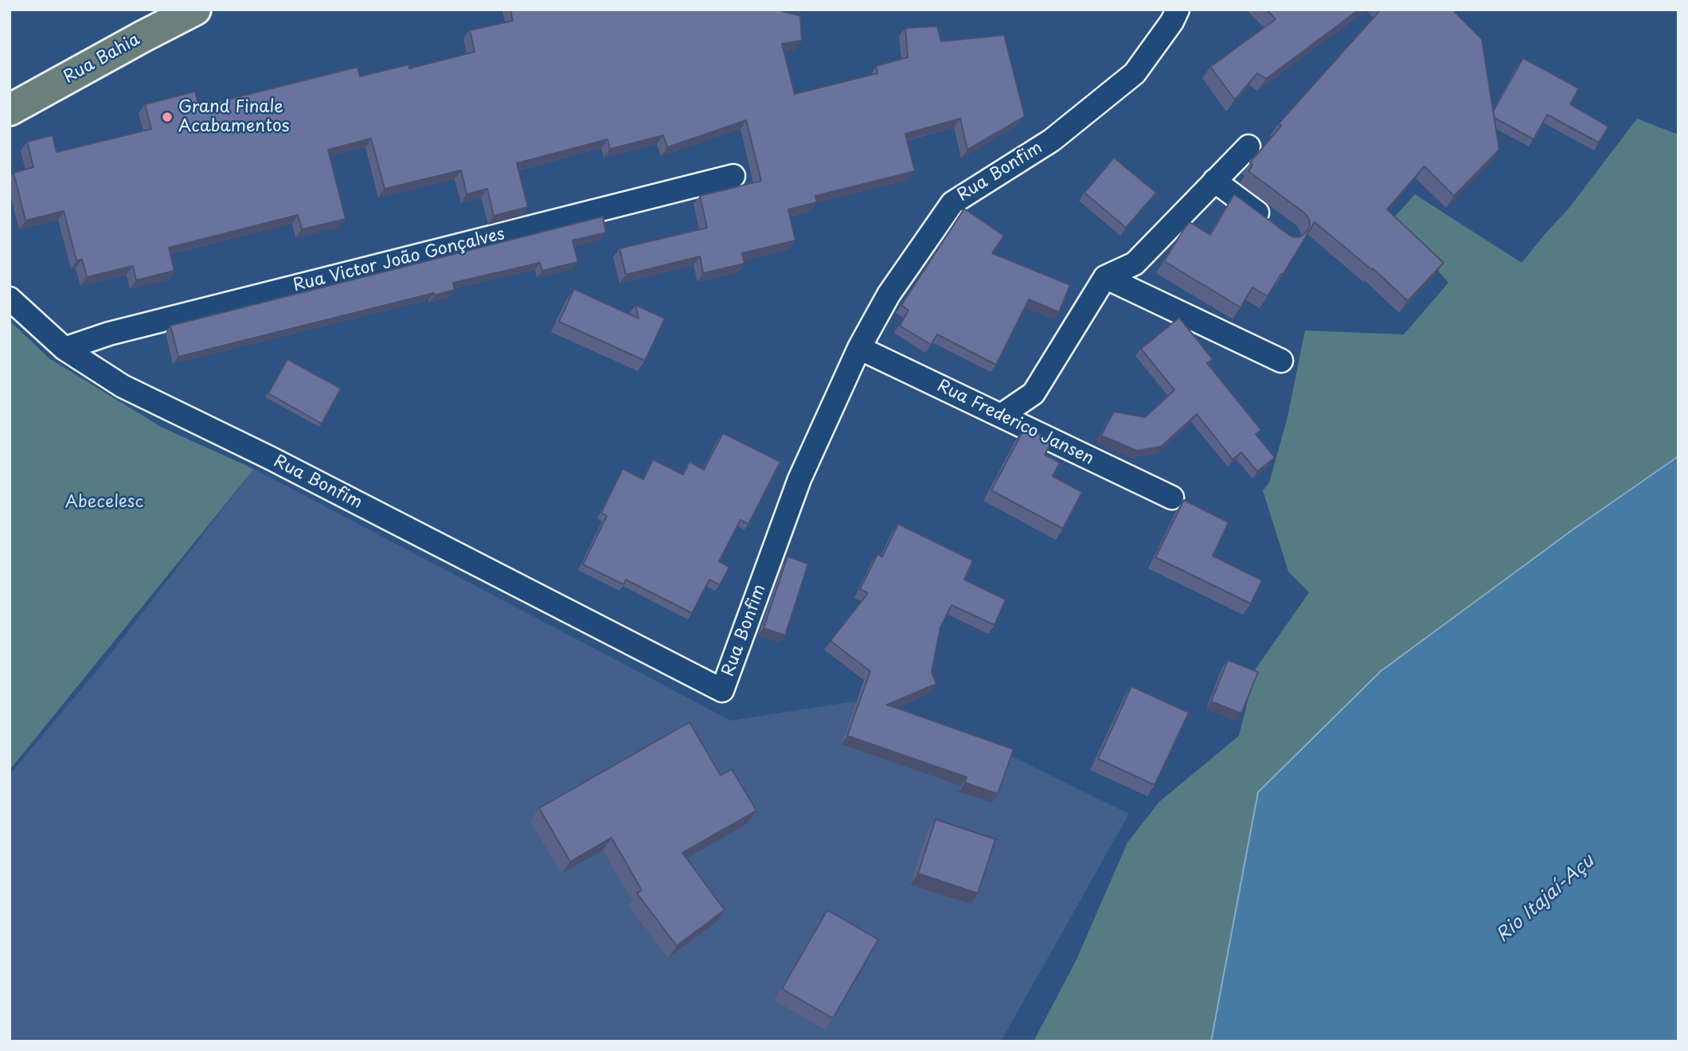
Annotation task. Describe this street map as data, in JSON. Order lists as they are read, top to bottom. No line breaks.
{"streets":{"main road":["Rua Bahia"],"street":["Rua Bonfim","Rua Victor João Gonçalves","Rua Frederico Jansen"]},"crossings":[["Rua Bonfim","Rua Victor João Gonçalves"],["Rua Bonfim","Rua Frederico Jansen"]],"water":["Rio Itajaí-Açu"],"parks":["Abecelesc"],"places":["Grand Finale Acabamentos"]}
